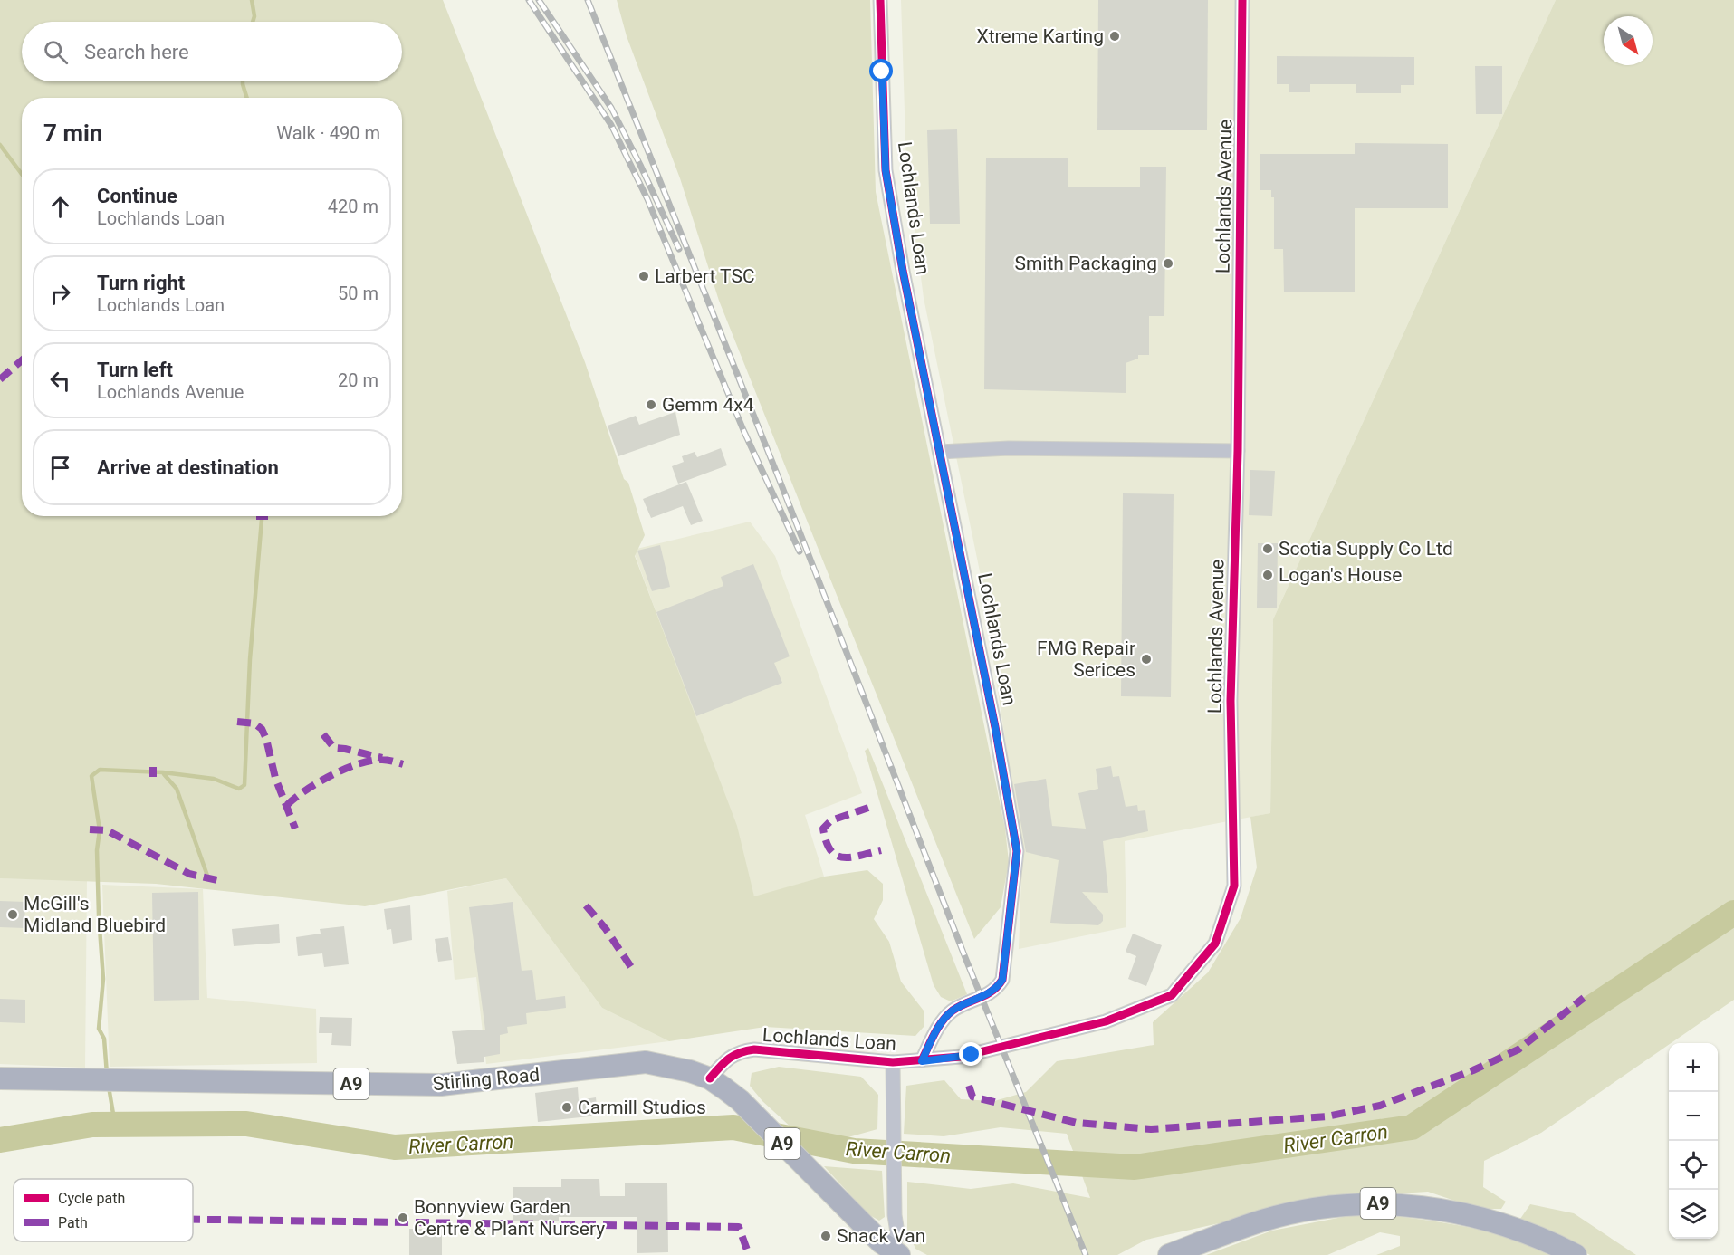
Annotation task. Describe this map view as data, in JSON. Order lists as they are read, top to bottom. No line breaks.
{"streets":{"main road":["Stirling Road","A9"],"street":["Lochlands Avenue","Lochlands Loan"]},"crossings":[["Lochlands Avenue","Lochlands Loan"],["Lochlands Loan","Stirling Road"]],"water":["River Carron"],"places":["Xtreme Karting","Smith Packaging","Larbert TSC","Gemm 4x4","Scotia Supply Co Ltd","Logan's House","FMG Repair Serices","McGill's Midland Bluebird","Carmill Studios","Bonnyview Garden Centre & Plant Nursery","Snack Van"],"legend":["Cycle path","Path"],"north":"bottom right","page":{"search":"Search here","heading":["7 min","Walk · 490 m"],"list":[["Continue","Lochlands Loan","420 m"],["Turn right","Lochlands Loan","50 m"],["Turn left","Lochlands Avenue","20 m"],"Arrive at destination"],"map_buttons":["+","−"]}}
